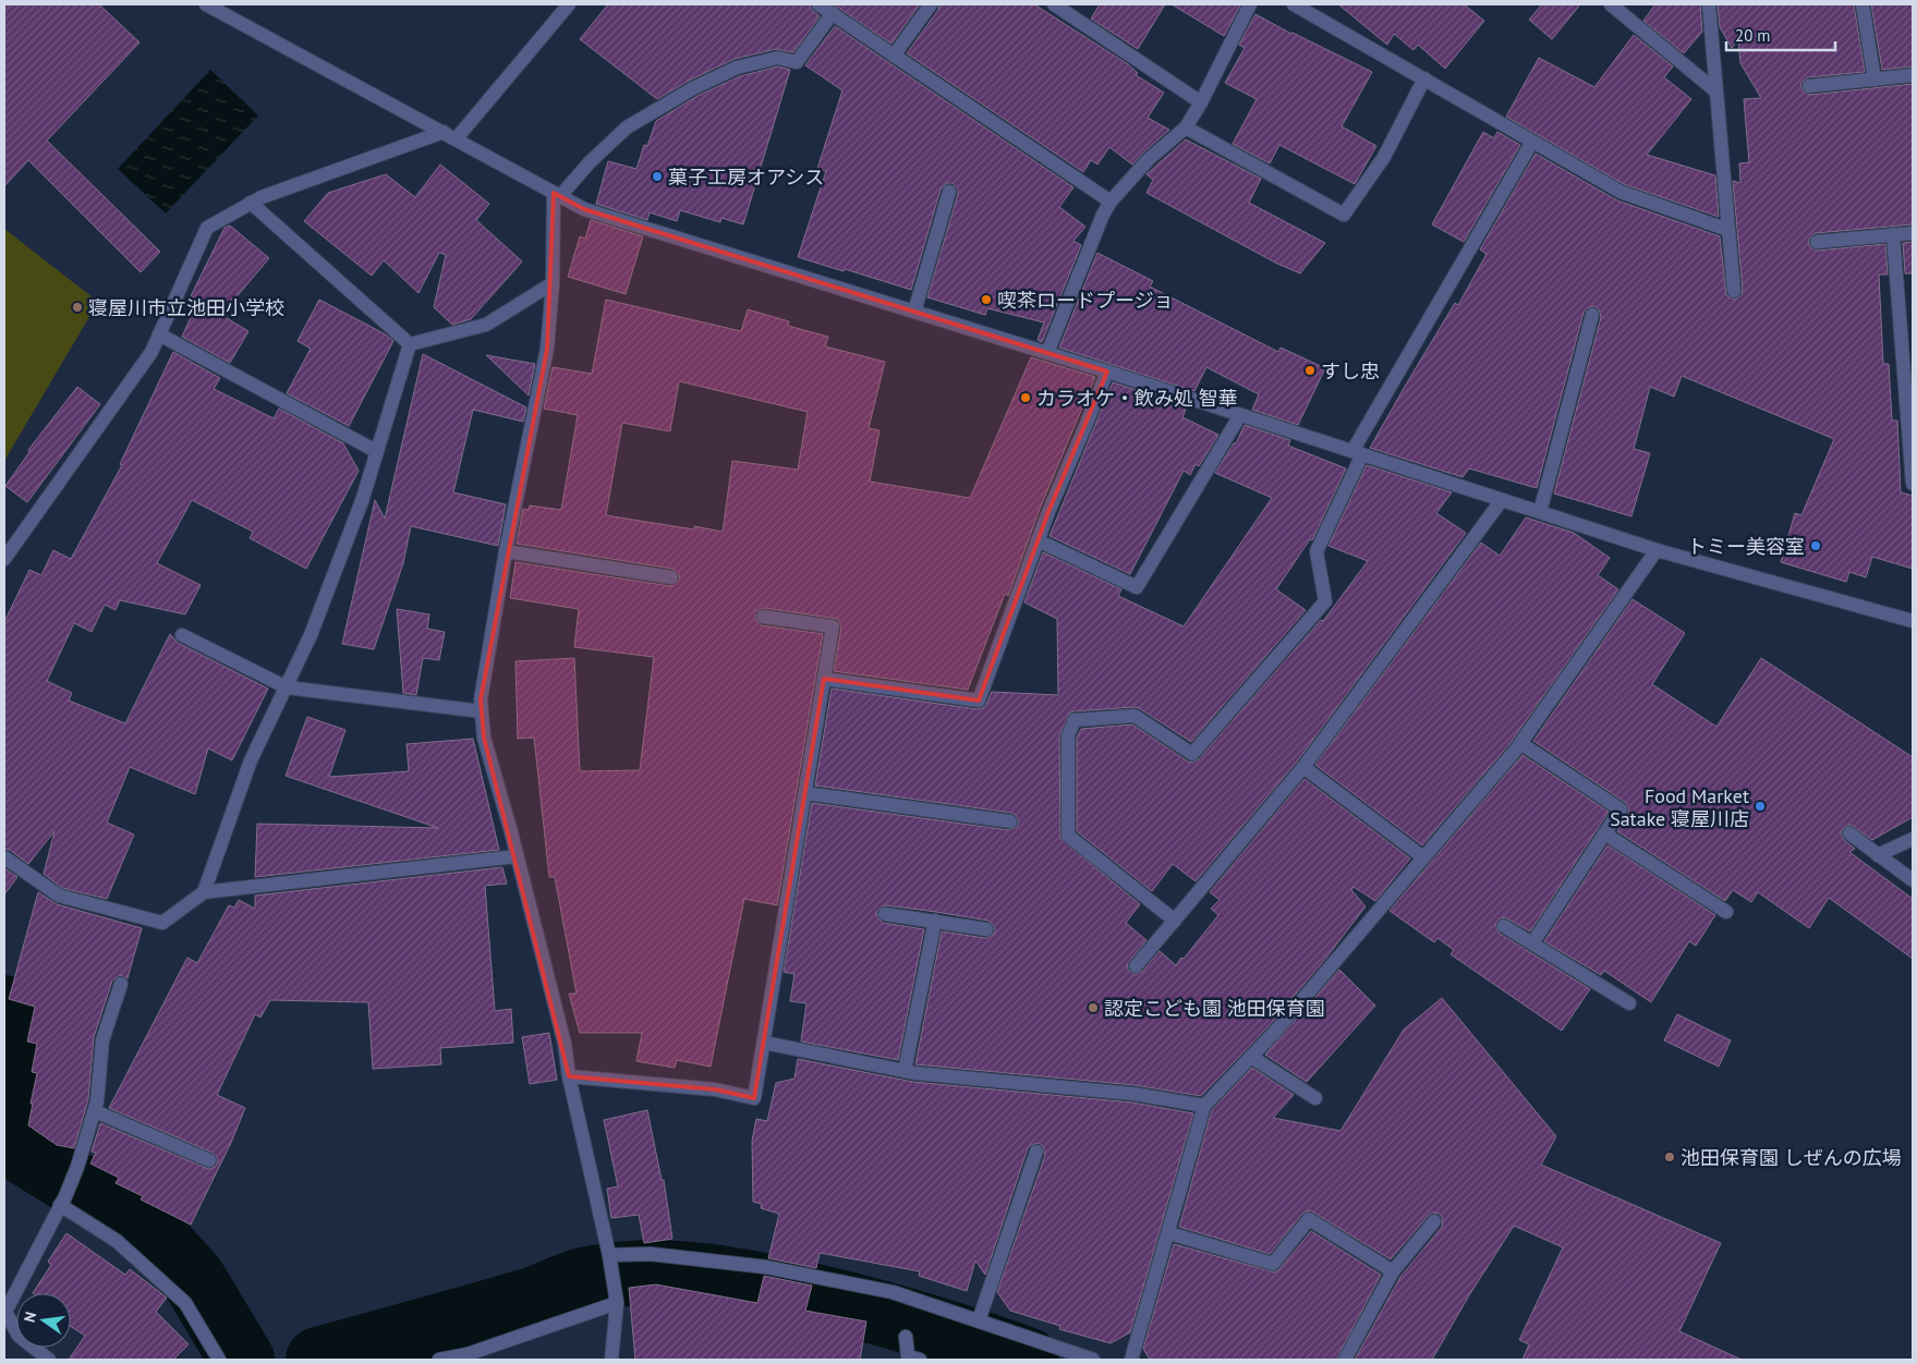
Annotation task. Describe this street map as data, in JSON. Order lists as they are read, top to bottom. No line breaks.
{"places":["菓子工房オアシス","喫茶ロードプージョ","寝屋川市立池田小学校","すし忠","カラオケ・飲み処 智華","トミー美容室","Food Market Satake 寝屋川店","認定こども園 池田保育園","池田保育園 しぜんの広場"],"scale_bar":"20 m","north":"left"}
